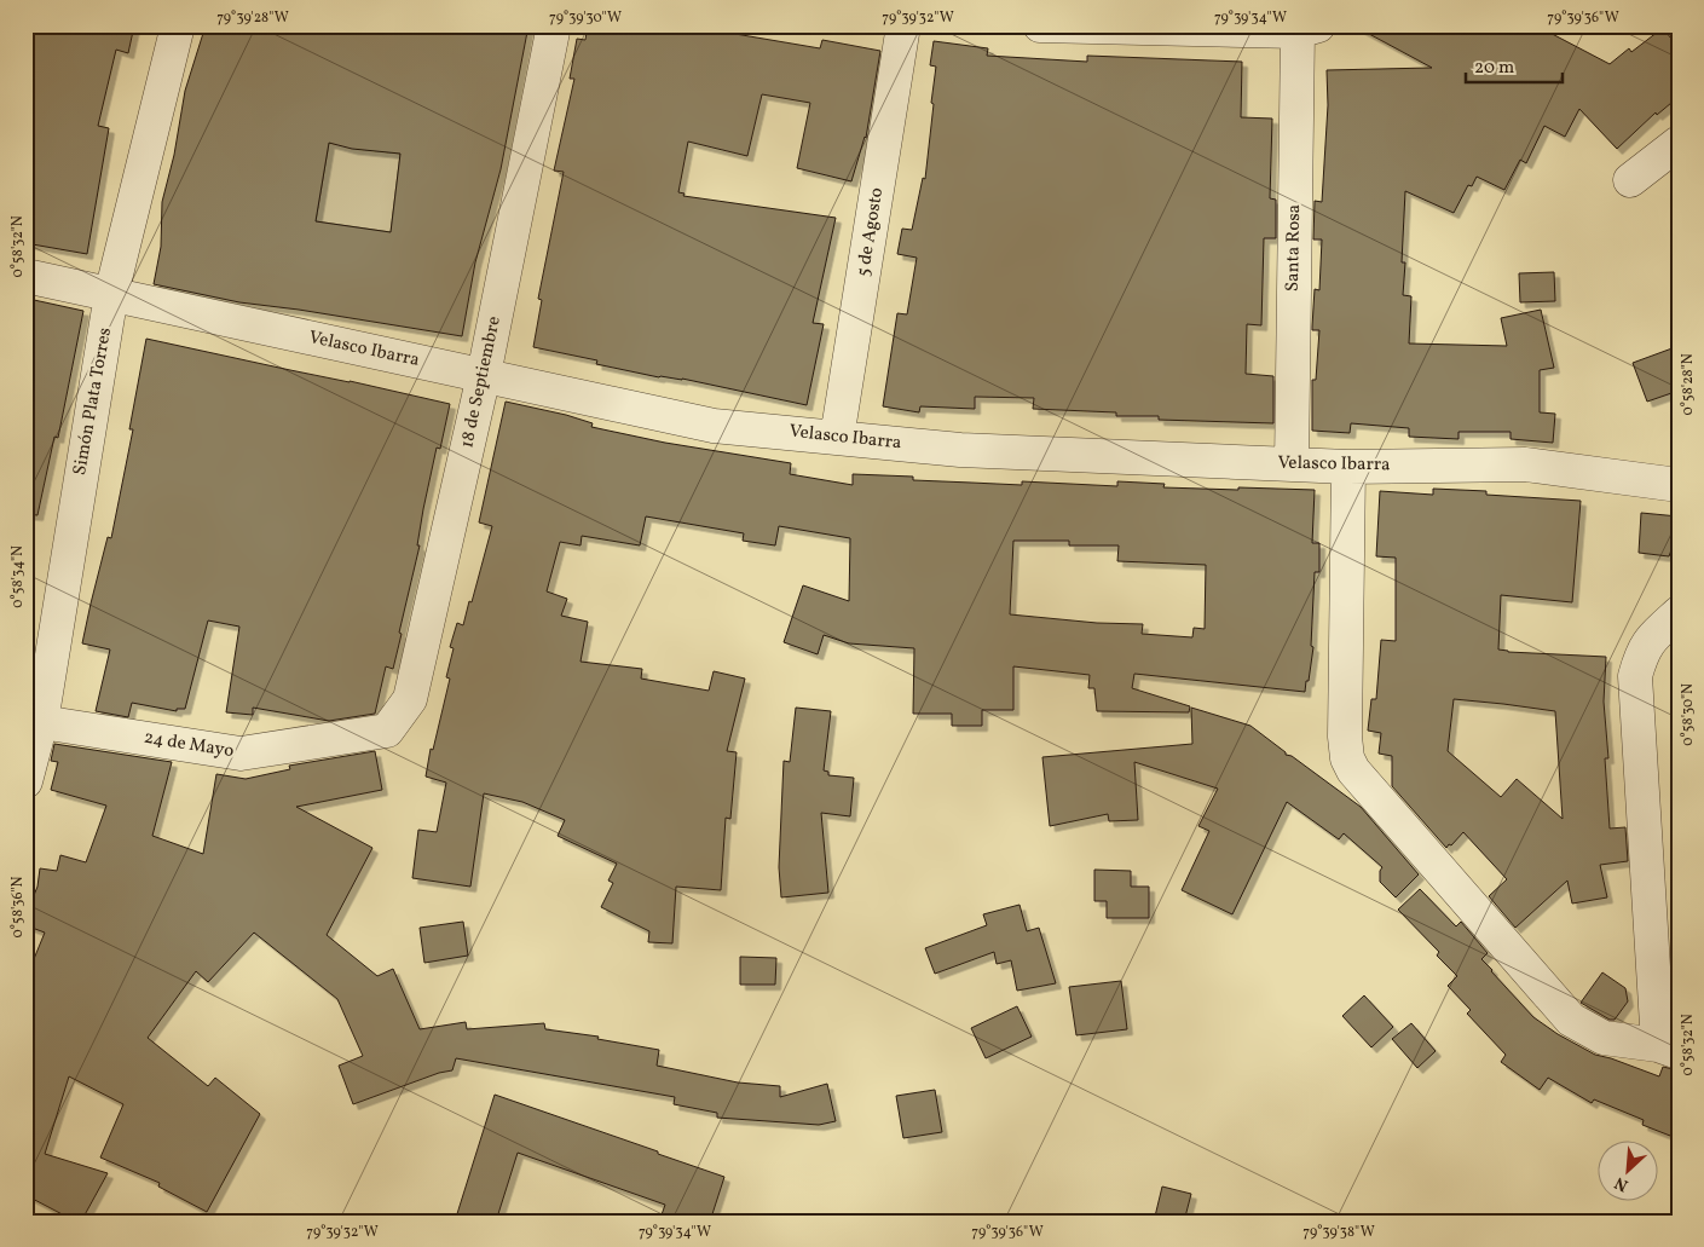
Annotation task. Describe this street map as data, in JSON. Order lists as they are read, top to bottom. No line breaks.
{"streets":{"street":["5 de Agosto","Santa Rosa","Velasco Ibarra","18 de Septiembre","Simón Plata Torres","24 de Mayo"]},"crossings":[["5 de Agosto","Velasco Ibarra"],["Santa Rosa","Velasco Ibarra"],["Velasco Ibarra","18 de Septiembre"],["Velasco Ibarra","Simón Plata Torres"],["18 de Septiembre","24 de Mayo"],["Simón Plata Torres","24 de Mayo"]],"scale_bar":"20 m","north":"bottom left","coordinates":["79°39'28\"W","79°39'30\"W","79°39'32\"W","79°39'34\"W","79°39'36\"W","0°58'32\"N","0°58'28\"N","0°58'34\"N","0°58'30\"N","0°58'36\"N","79°39'38\"W"]}
